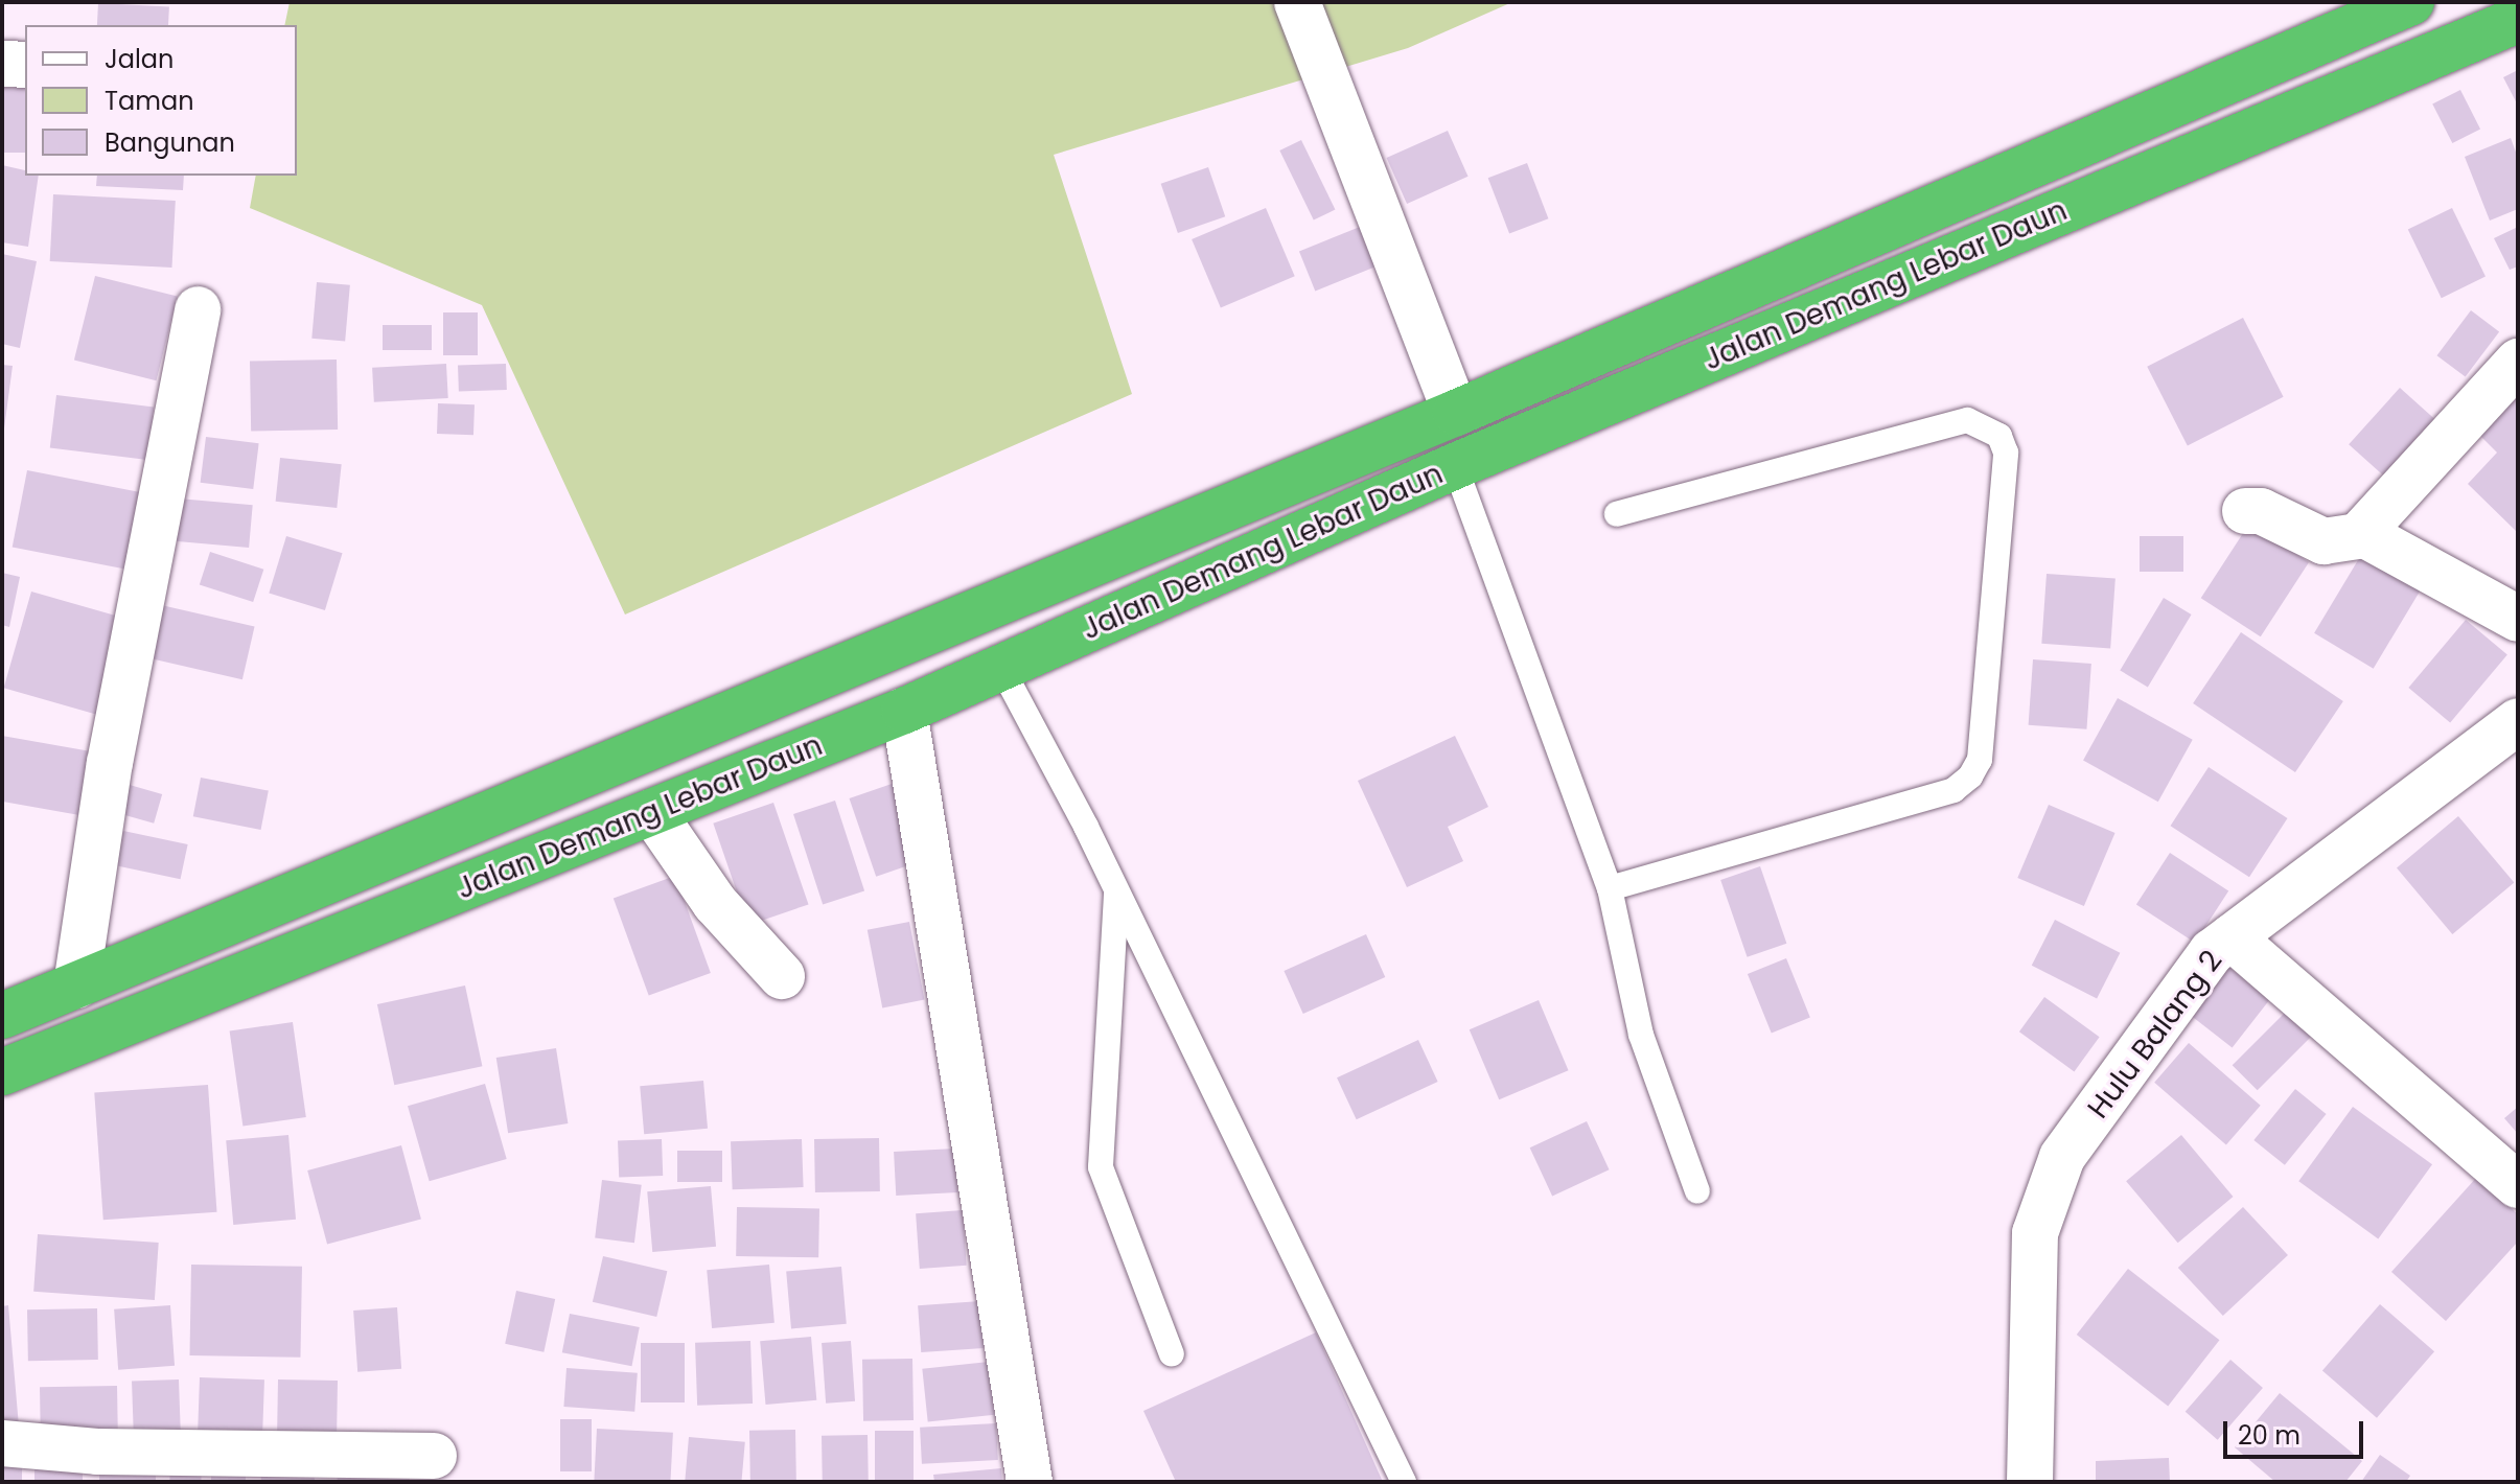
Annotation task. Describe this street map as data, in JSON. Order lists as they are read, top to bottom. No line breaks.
{"streets":{"highway":["Jalan Demang Lebar Daun"],"street":["Hulu Balang 2"]},"legend":["Jalan","Taman","Bangunan"],"scale_bar":"20 m"}
